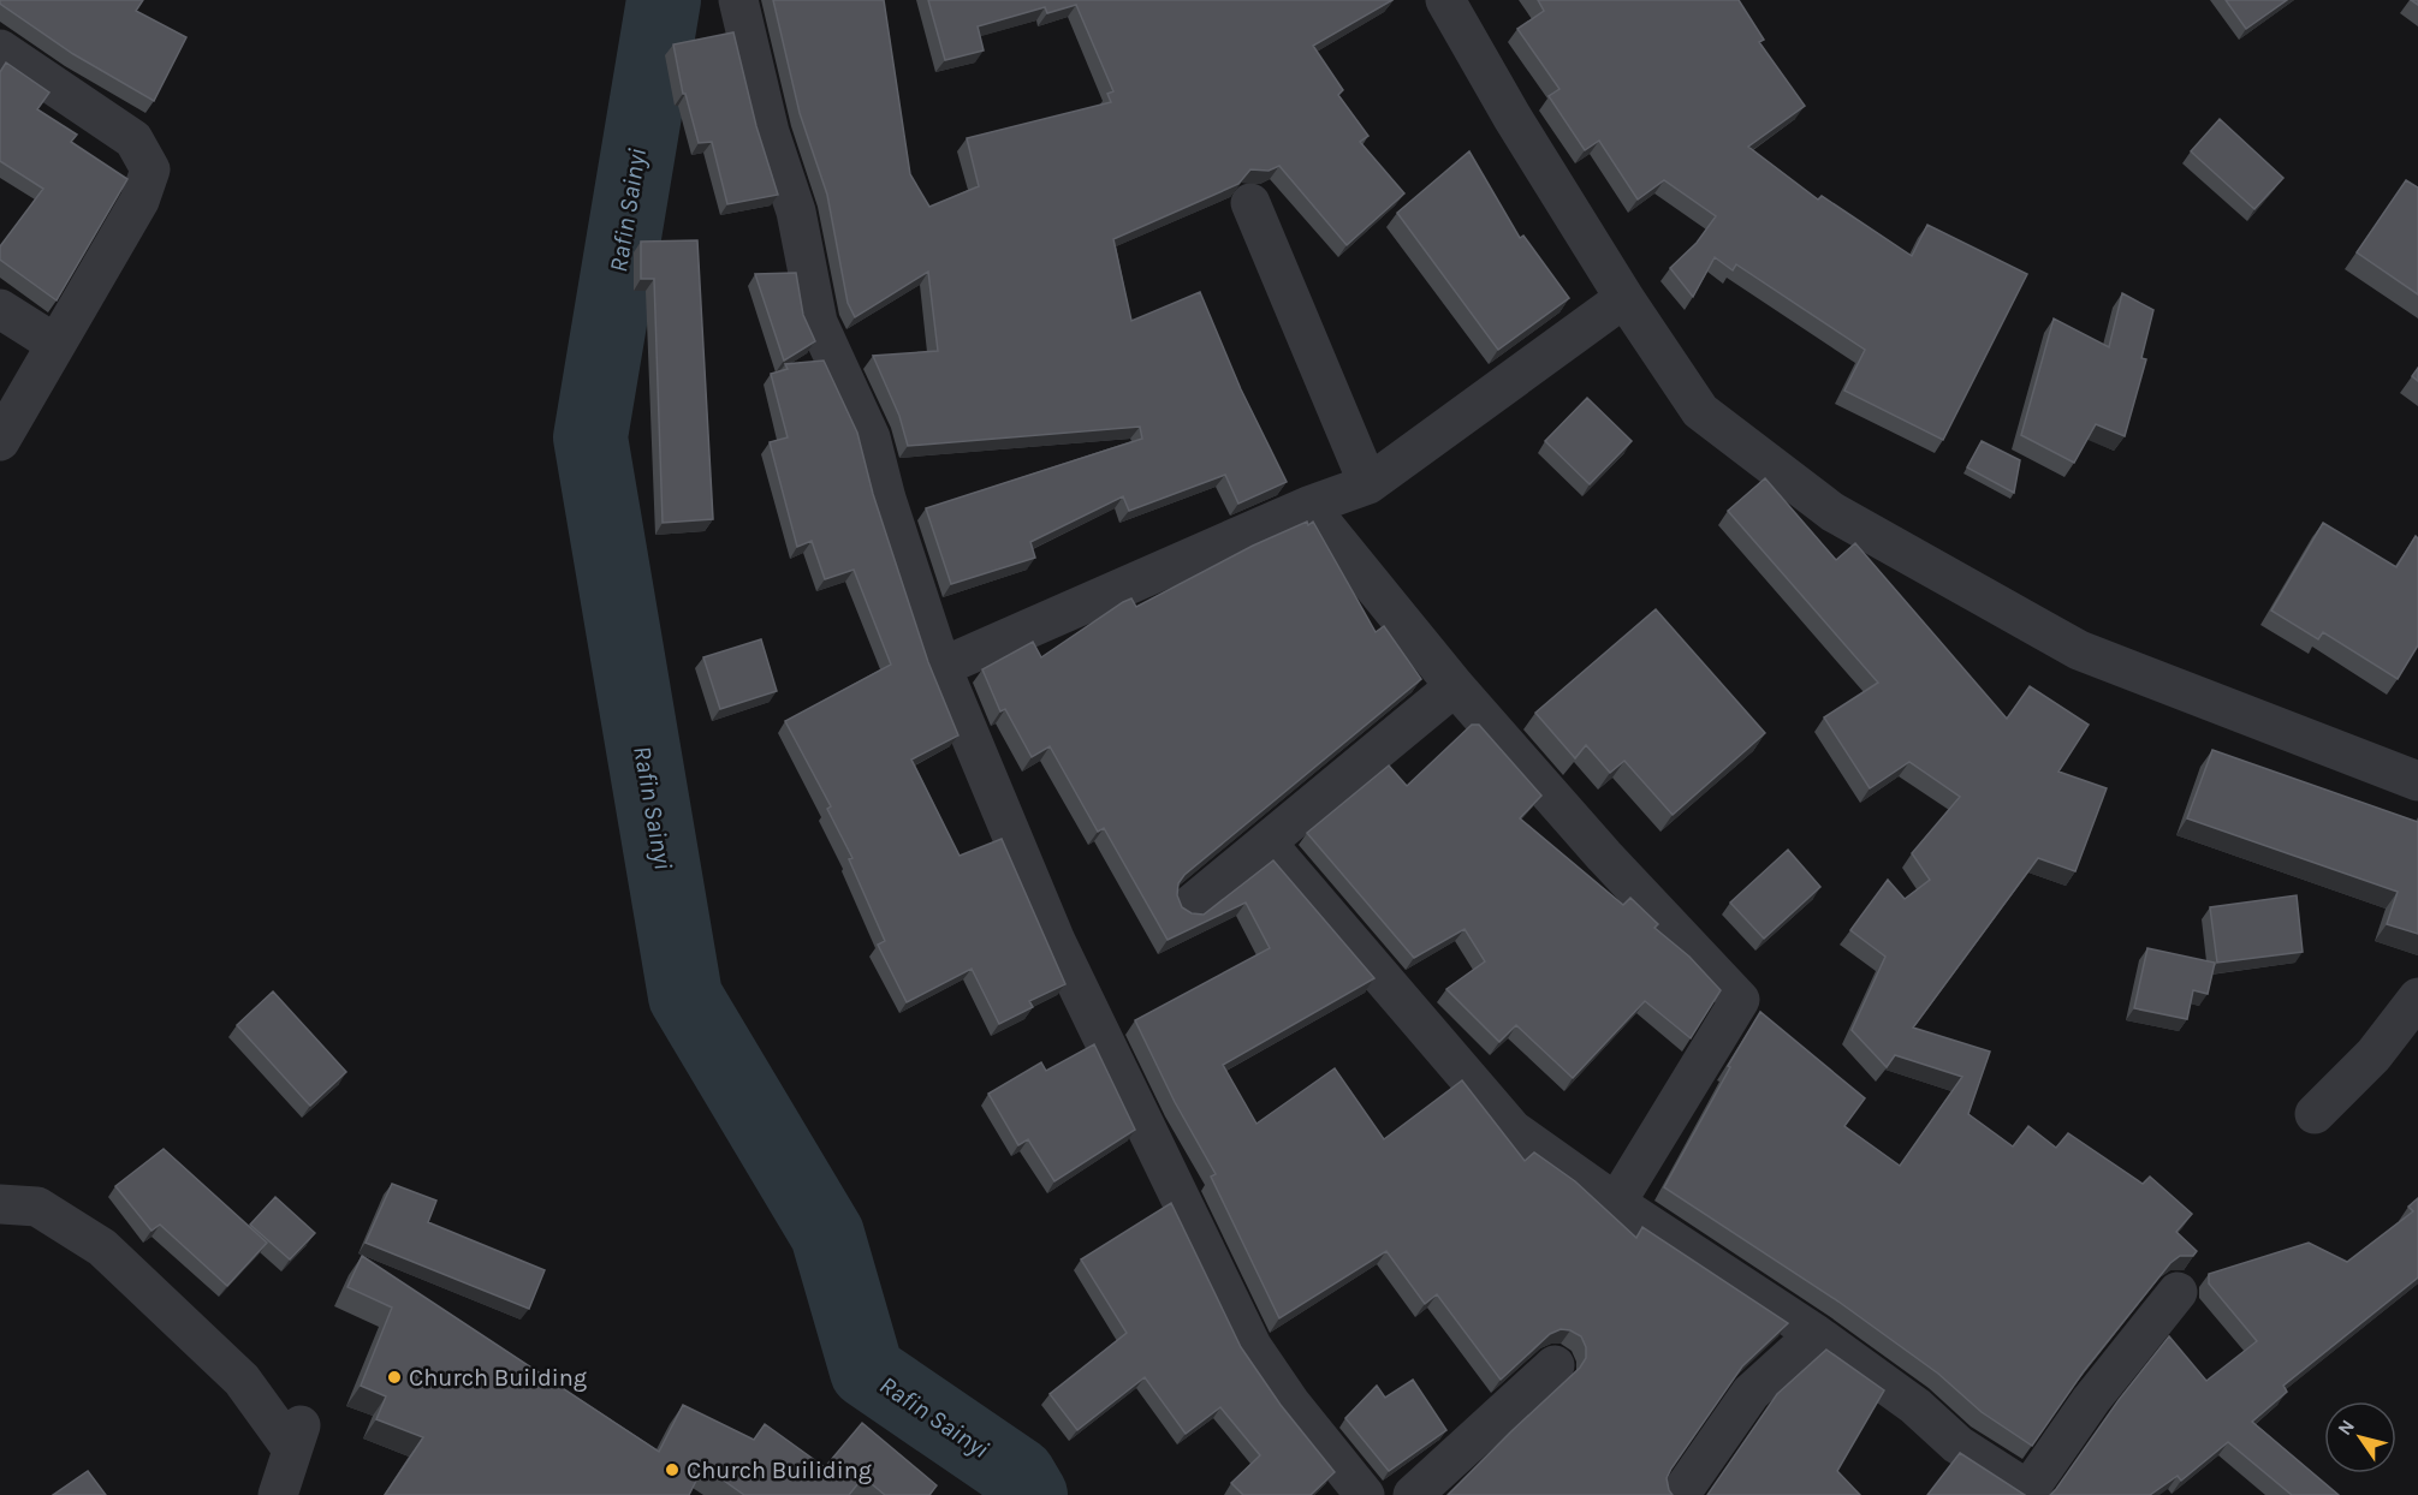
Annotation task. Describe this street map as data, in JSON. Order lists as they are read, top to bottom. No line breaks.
{"water":["Rafin Sainyi"],"places":["Church Building","Church Builiding"],"north":"top left"}
